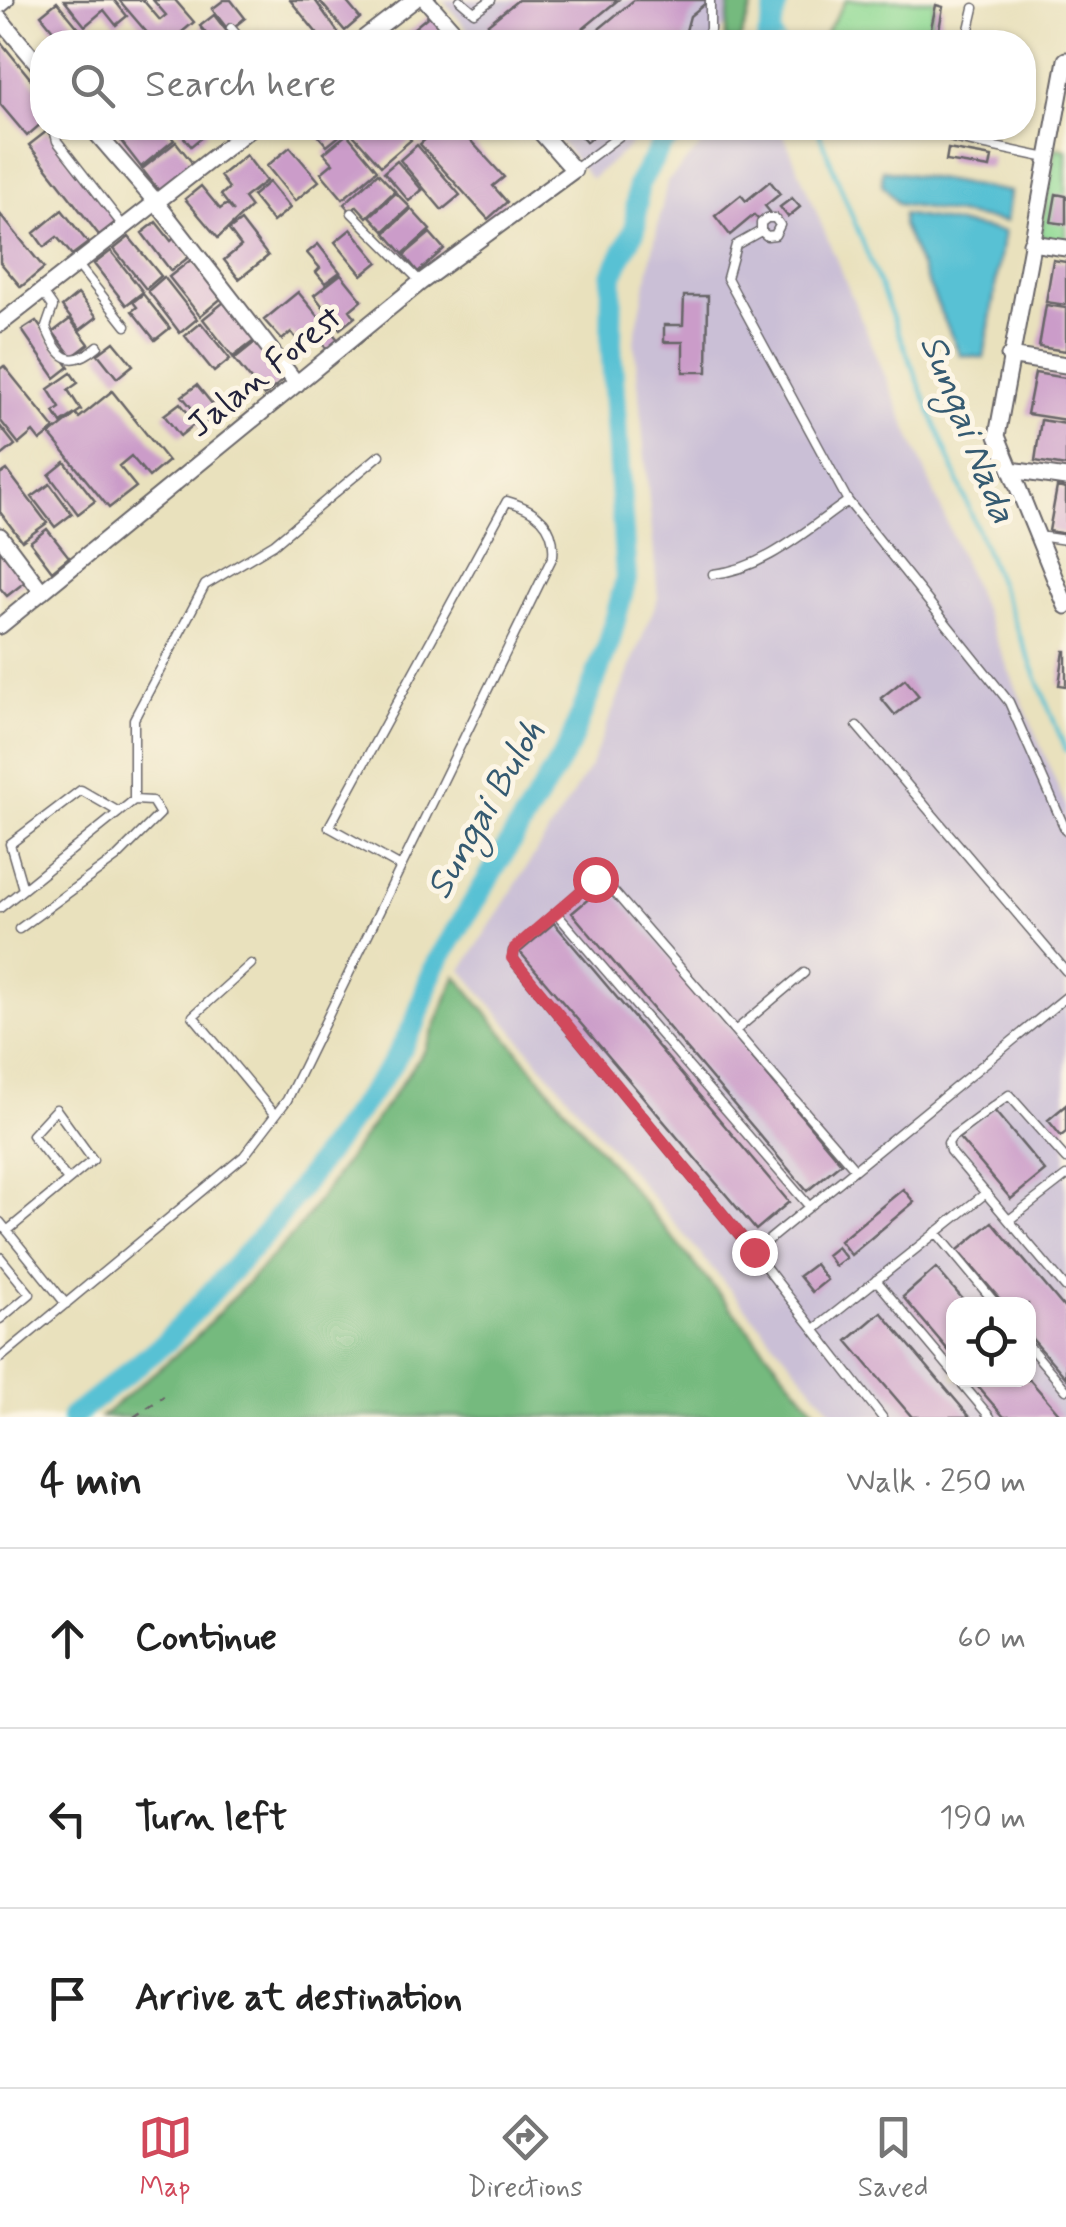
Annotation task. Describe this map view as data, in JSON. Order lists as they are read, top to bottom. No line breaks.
{"streets":{"street":["Jalan Forest"]},"water":["Sungai Nada","Sungai Buloh"],"page":{"search":"Search here","heading":["4 min","Walk · 250 m"],"list":[["Continue","60 m"],["Turn left","190 m"],"Arrive at destination"],"nav":["Map","Directions","Saved"]}}
